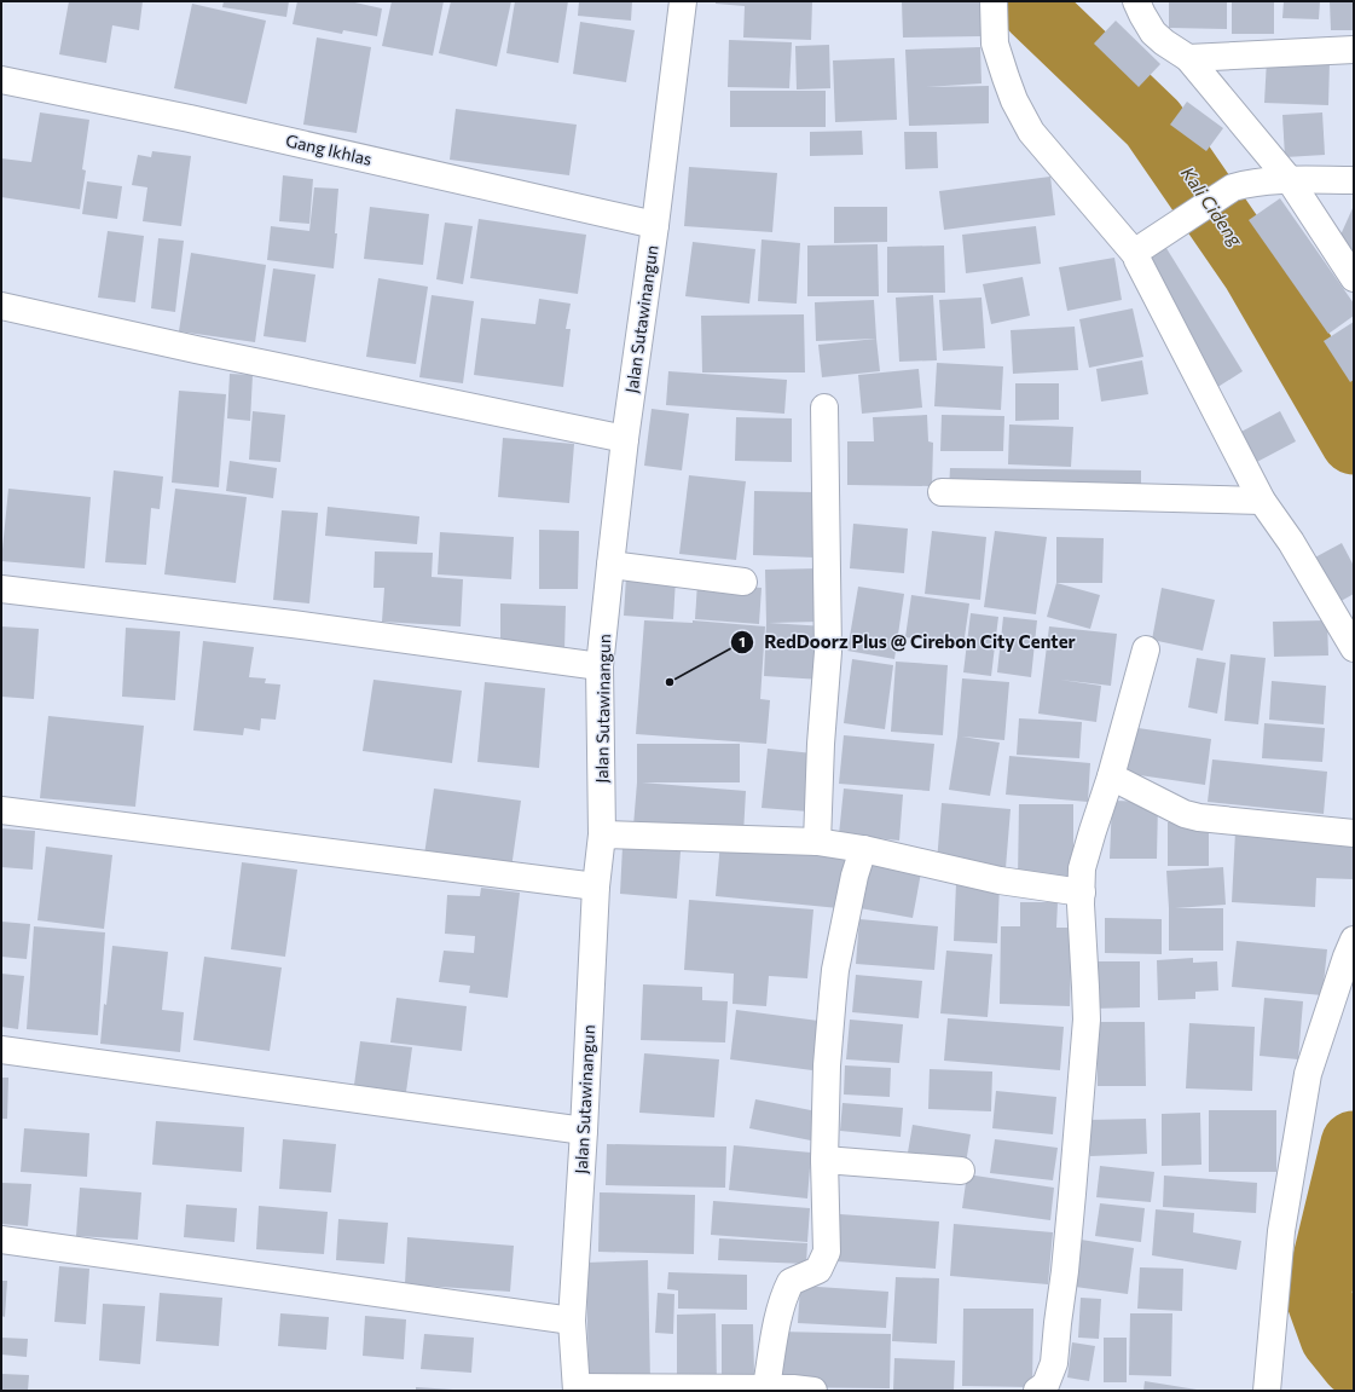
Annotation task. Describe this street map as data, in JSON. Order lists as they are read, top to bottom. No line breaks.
{"streets":{"street":["Gang Ikhlas","Jalan Sutawinangun"]},"crossings":[["Gang Ikhlas","Jalan Sutawinangun"]],"water":["Kali Cideng"],"places":["RedDoorz Plus @ Cirebon City Center"]}
